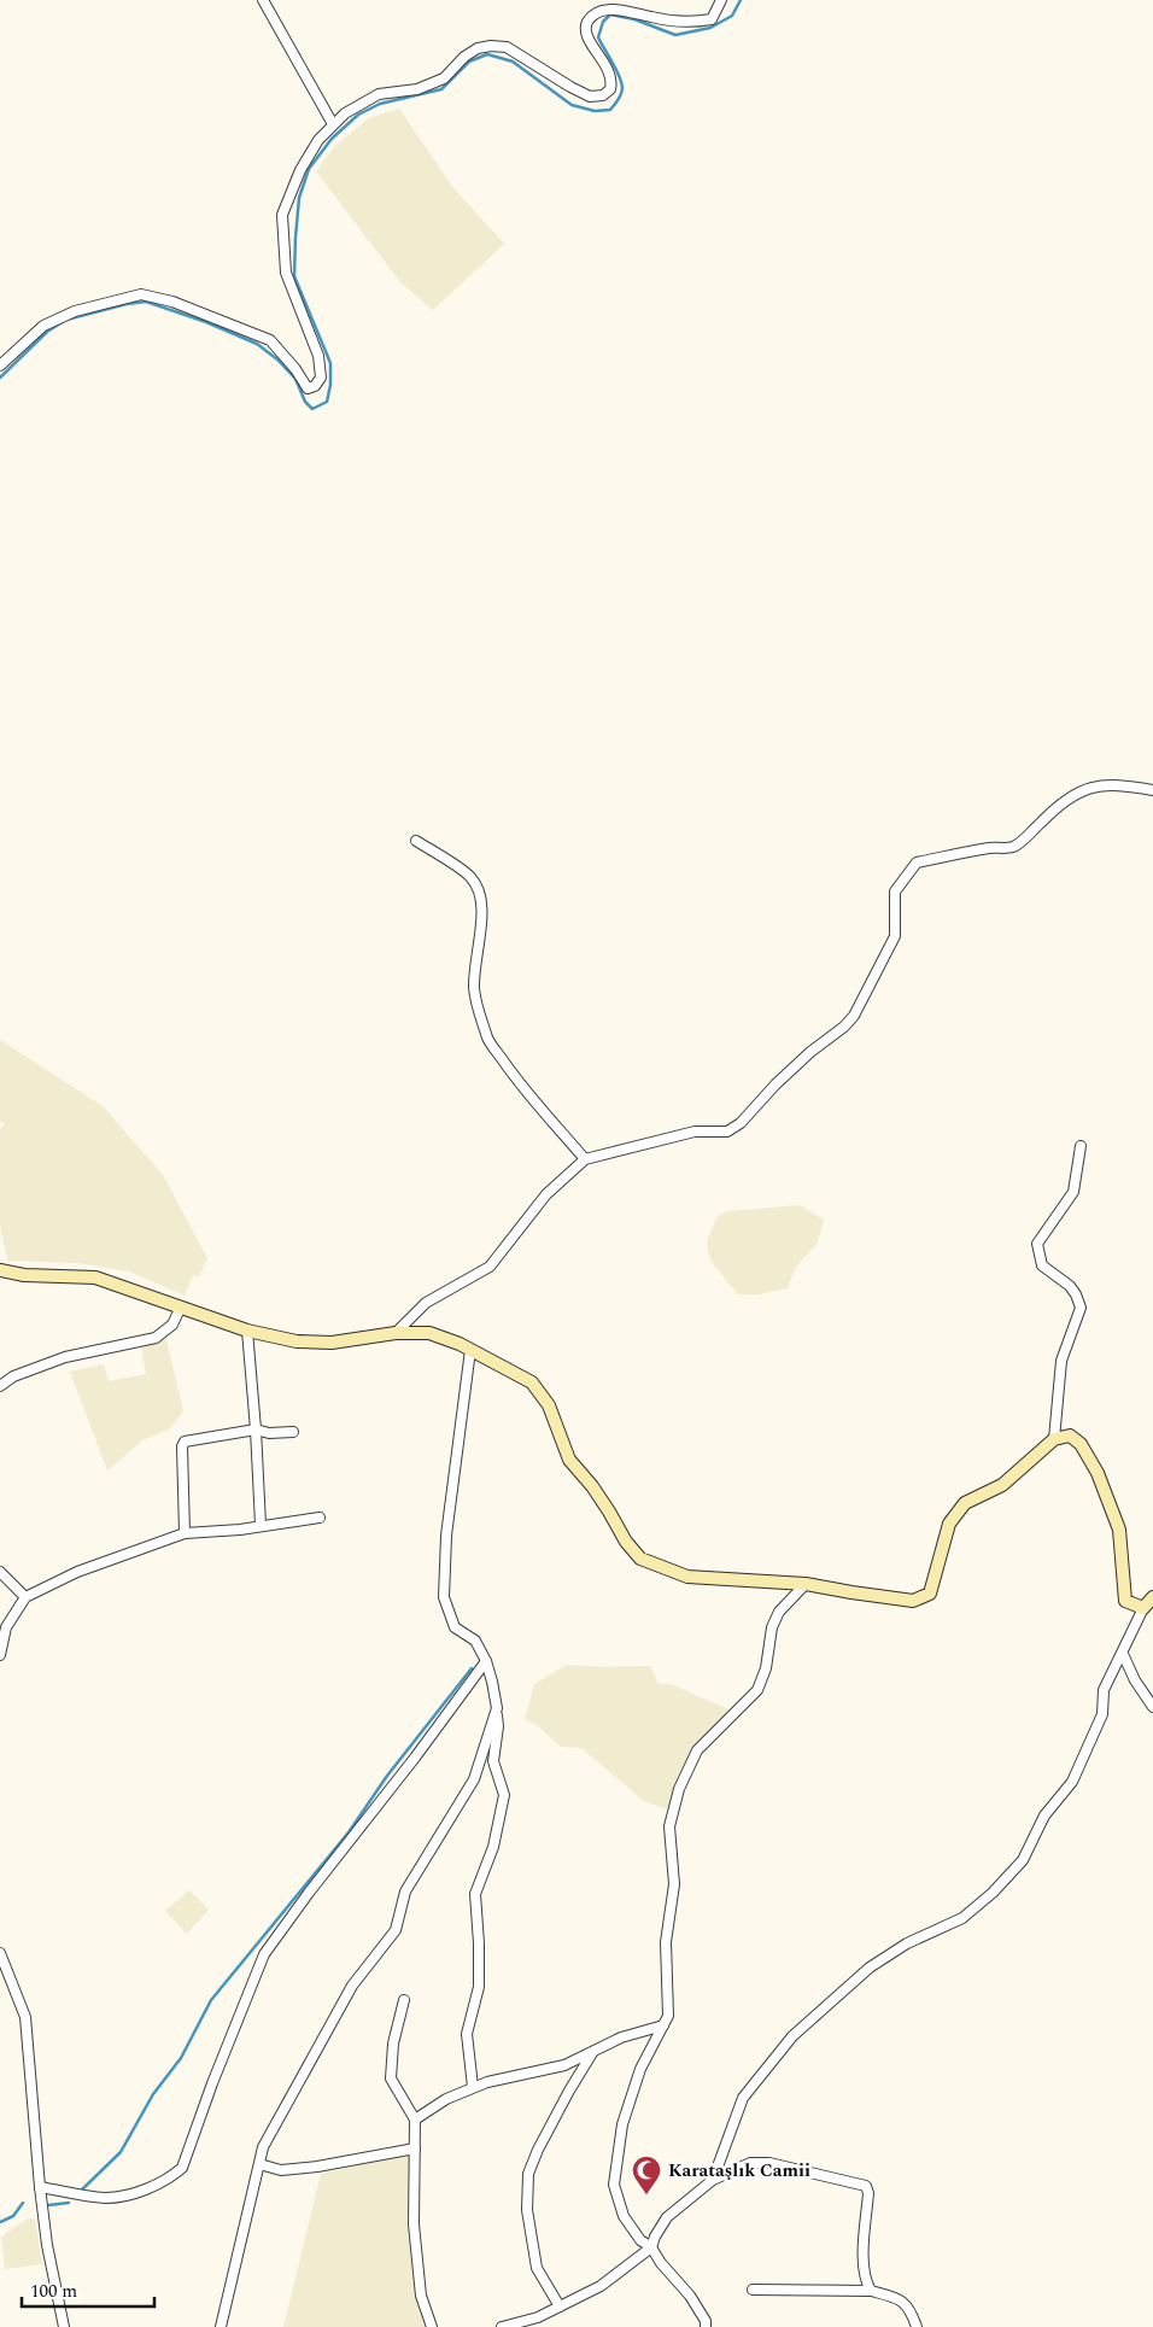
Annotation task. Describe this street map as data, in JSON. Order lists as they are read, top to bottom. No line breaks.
{"places":{"mosque":["Karataşlık Camii"]},"scale_bar":"100 m"}
